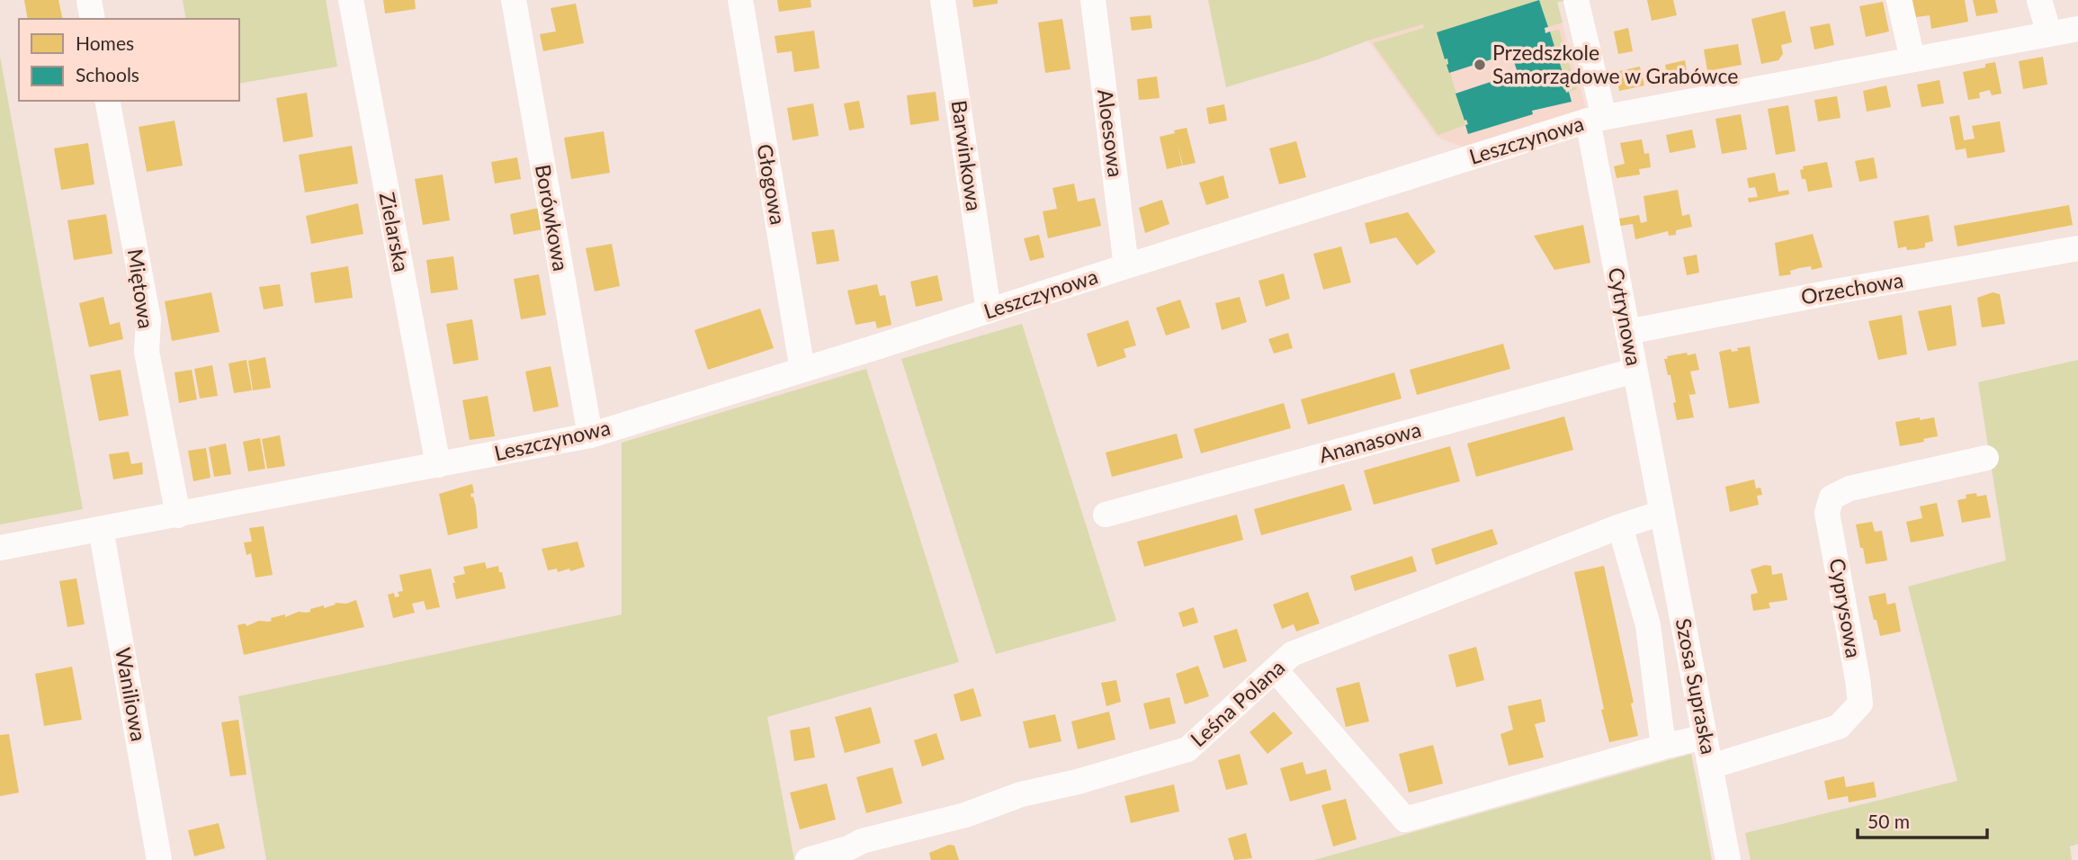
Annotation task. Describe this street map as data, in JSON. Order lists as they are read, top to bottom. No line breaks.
{"streets":{"street":["Aloesowa","Leszczynowa","Barwinkowa","Głogowa","Borówkowa","Zielarska","Miętowa","Orzechowa","Cytrynowa","Ananasowa","Cyprysowa","Szosa Supraska","Waniliowa","Leśna Polana"]},"crossings":[["Aloesowa","Leszczynowa"],["Leszczynowa","Barwinkowa"],["Leszczynowa","Głogowa"],["Leszczynowa","Borówkowa"],["Leszczynowa","Zielarska"],["Leszczynowa","Miętowa"],["Leszczynowa","Cytrynowa"],["Leszczynowa","Waniliowa"],["Orzechowa","Cytrynowa"],["Cytrynowa","Ananasowa"],["Cytrynowa","Szosa Supraska"],["Cytrynowa","Leśna Polana"],["Cyprysowa","Szosa Supraska"],["Szosa Supraska","Leśna Polana"]],"places":["Przedszkole Samorządowe w Grabówce"],"legend":["Homes","Schools"],"scale_bar":"50 m"}
